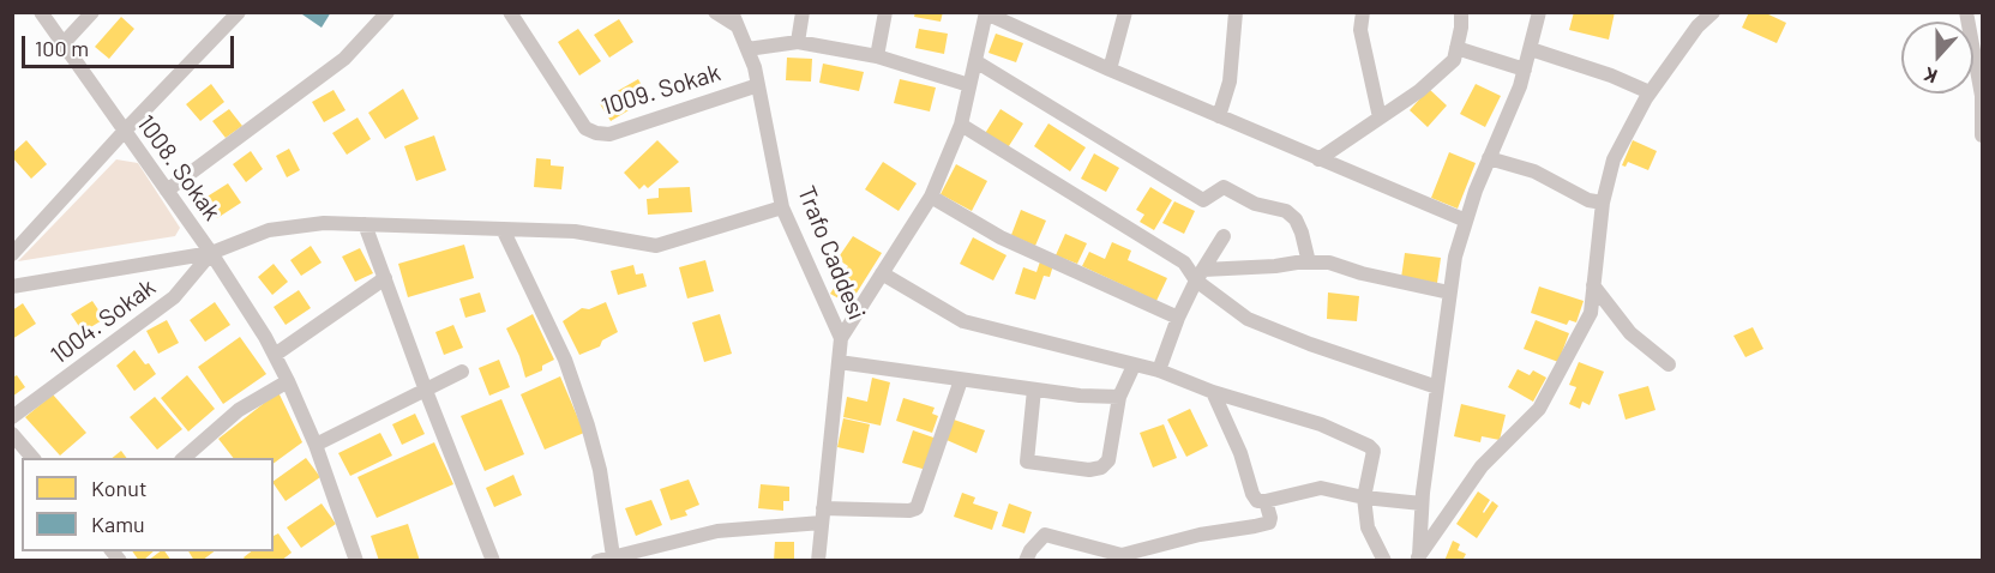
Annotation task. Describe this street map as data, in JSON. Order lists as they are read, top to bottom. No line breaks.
{"streets":{"street":["1009. Sokak","1008. Sokak","Trafo Caddesi","1004. Sokak"]},"crossings":[["1009. Sokak","Trafo Caddesi"],["1008. Sokak","1004. Sokak"]],"legend":["Konut","Kamu"],"scale_bar":"100 m","north":"bottom"}
